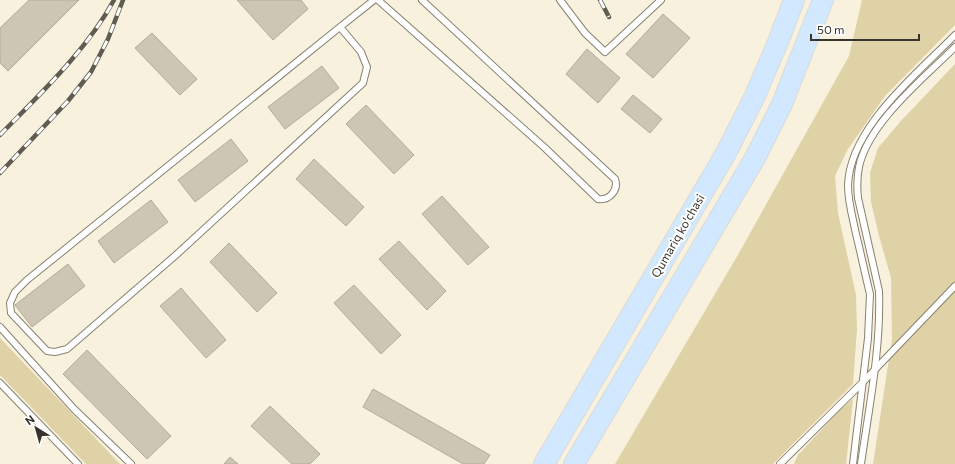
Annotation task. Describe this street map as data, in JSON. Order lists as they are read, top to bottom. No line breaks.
{"streets":{"main road":["Qumariq ko'chasi"]},"scale_bar":"50 m","north":"top left"}
